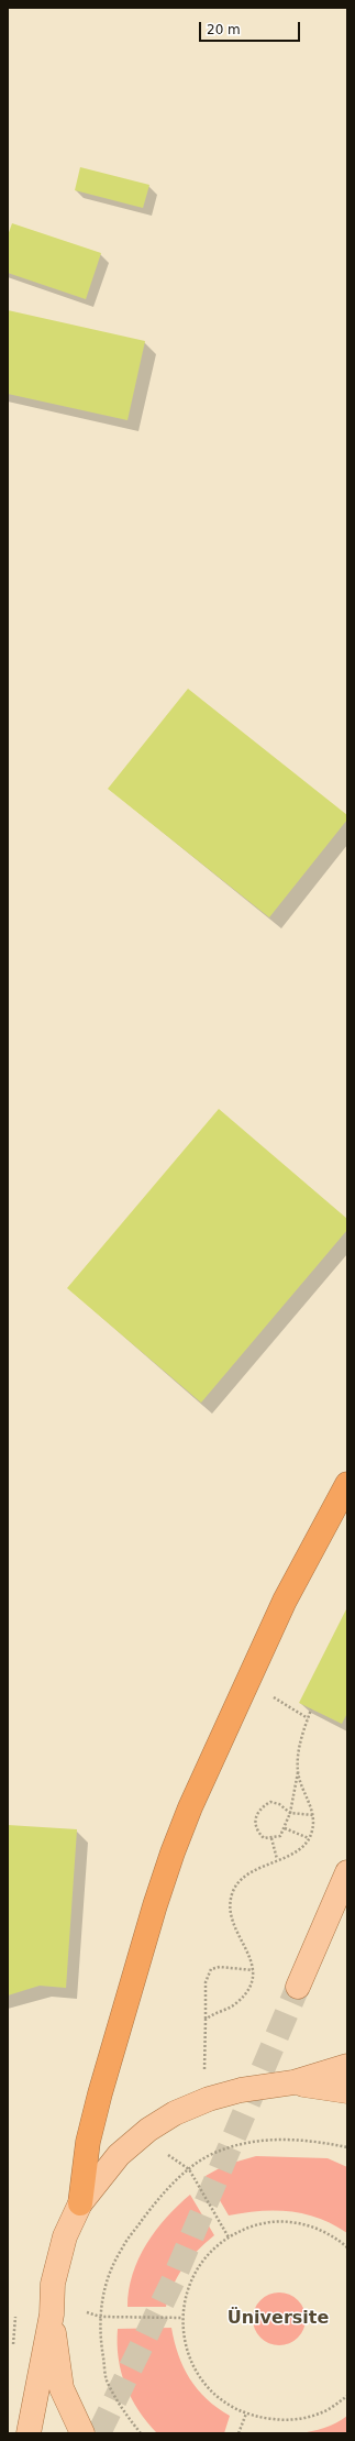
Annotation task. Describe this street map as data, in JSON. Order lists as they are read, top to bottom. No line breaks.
{"districts":["Üniversite"],"scale_bar":"20 m"}
